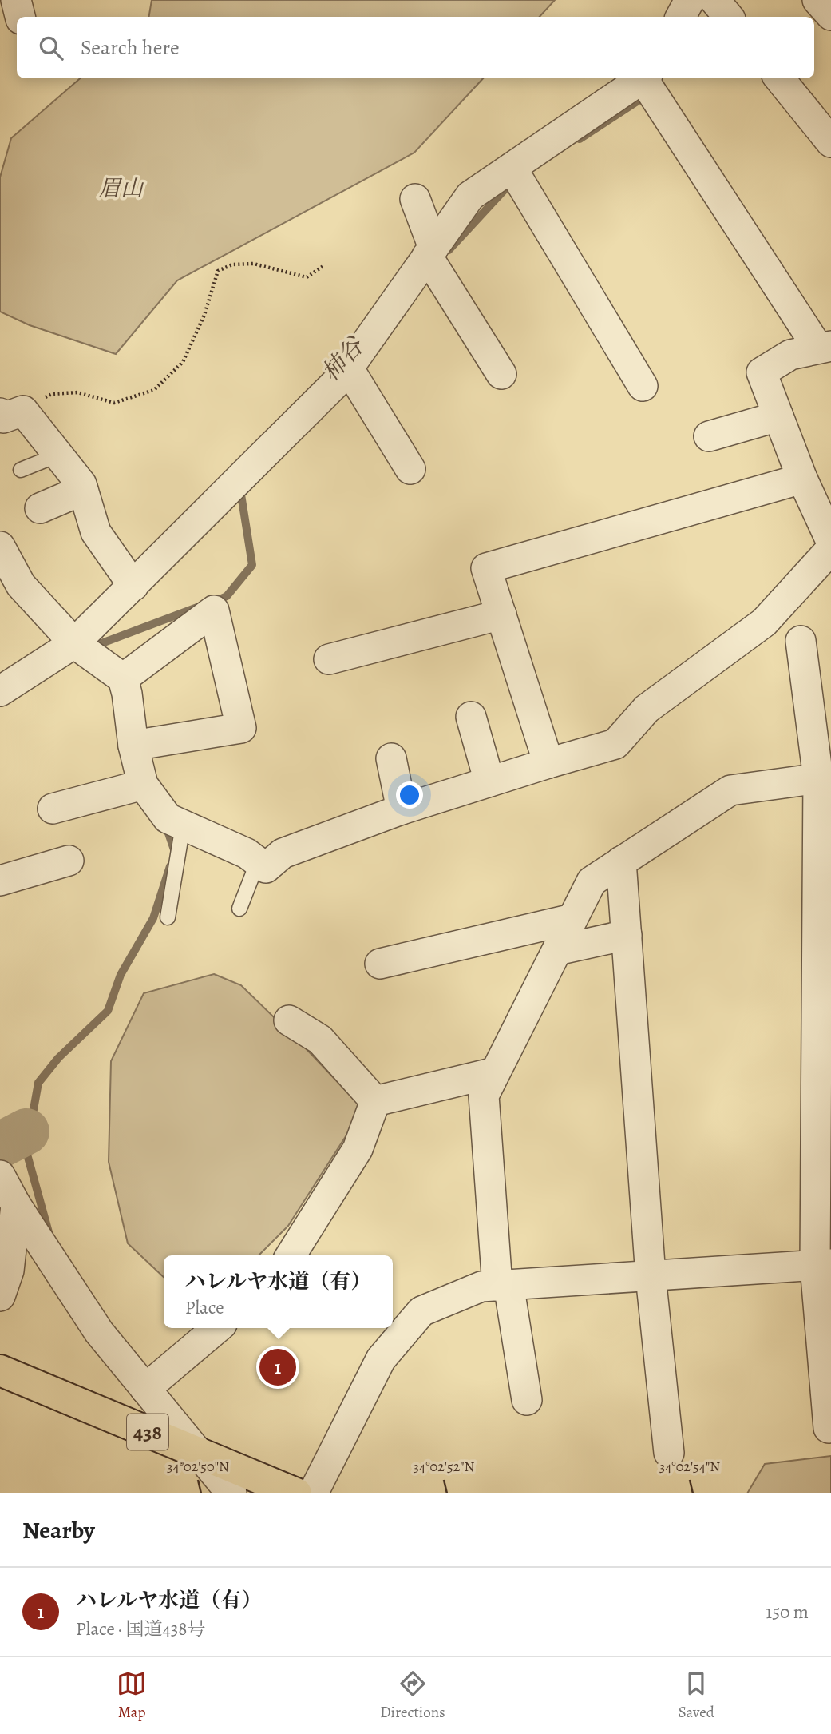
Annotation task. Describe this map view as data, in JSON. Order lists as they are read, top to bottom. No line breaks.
{"streets":{"highway":["438"]},"water":["柿谷"],"parks":["眉山"],"page":{"search":"Search here","popup":["ハレルヤ水道（有）","Place"],"pins":"1","heading":"Nearby","list":[{"mark":"1","name":"ハレルヤ水道（有）","note":"Place · 国道438号","value":"150 m"}],"nav":["Map","Directions","Saved"]},"coordinates":["34°02'50\"N","34°02'52\"N","34°02'54\"N"]}
